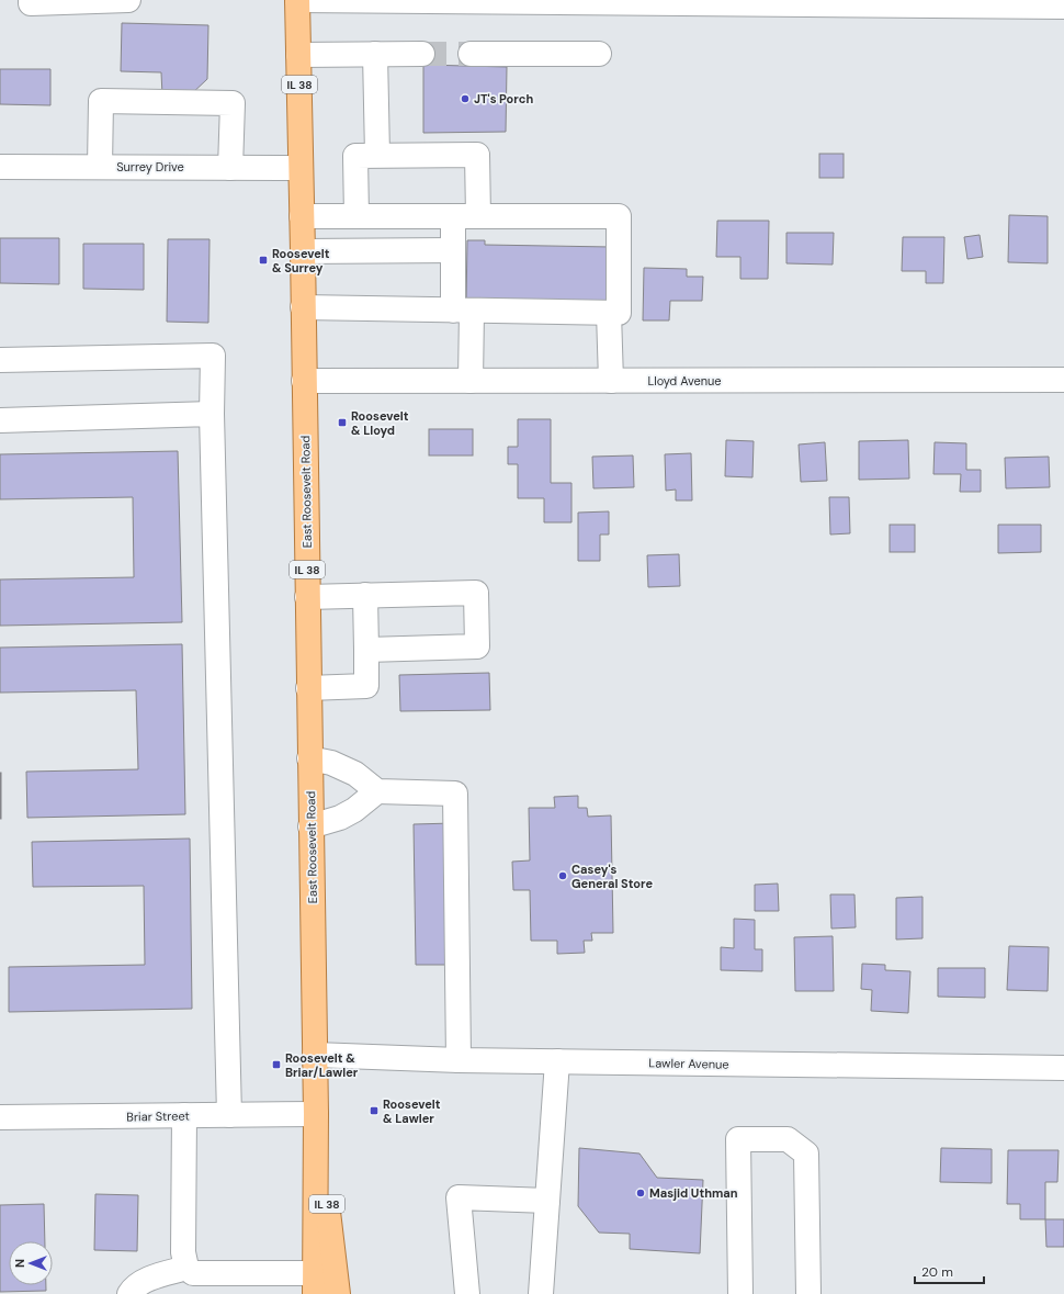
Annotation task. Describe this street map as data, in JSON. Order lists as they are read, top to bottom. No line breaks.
{"streets":{"main road":["IL 38","East Roosevelt Road"],"street":["Surrey Drive","Lloyd Avenue","Lawler Avenue","Briar Street"]},"crossings":[["Surrey Drive","East Roosevelt Road"],["Lloyd Avenue","East Roosevelt Road"],["East Roosevelt Road","Lawler Avenue"],["East Roosevelt Road","Briar Street"]],"places":{"other":["JT's Porch","Casey's General Store","Masjid Uthman"],"transit":["Roosevelt & Surrey","Roosevelt & Lloyd","Roosevelt & Briar/Lawler","Roosevelt & Lawler"]},"scale_bar":"20 m","north":"left"}
